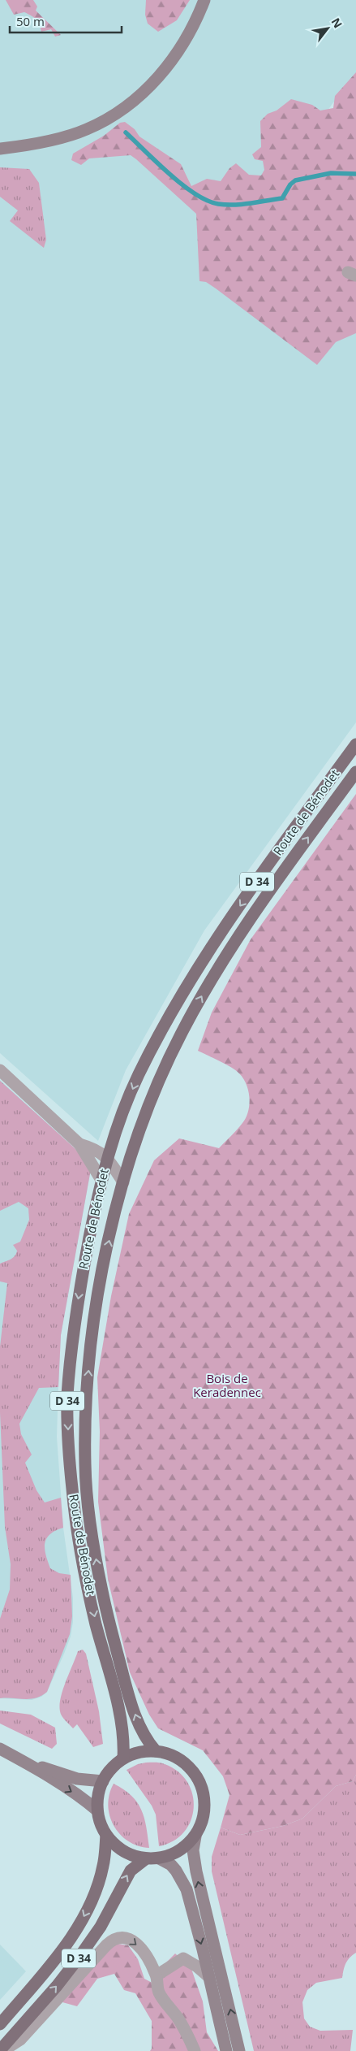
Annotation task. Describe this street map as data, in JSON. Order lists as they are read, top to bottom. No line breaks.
{"streets":{"main road":["Route de Bénodet","D 34"]},"crossings":[["Route de Bénodet","D 34"]],"parks":["Bois de Keradennec"],"scale_bar":"50 m","north":"top right"}
